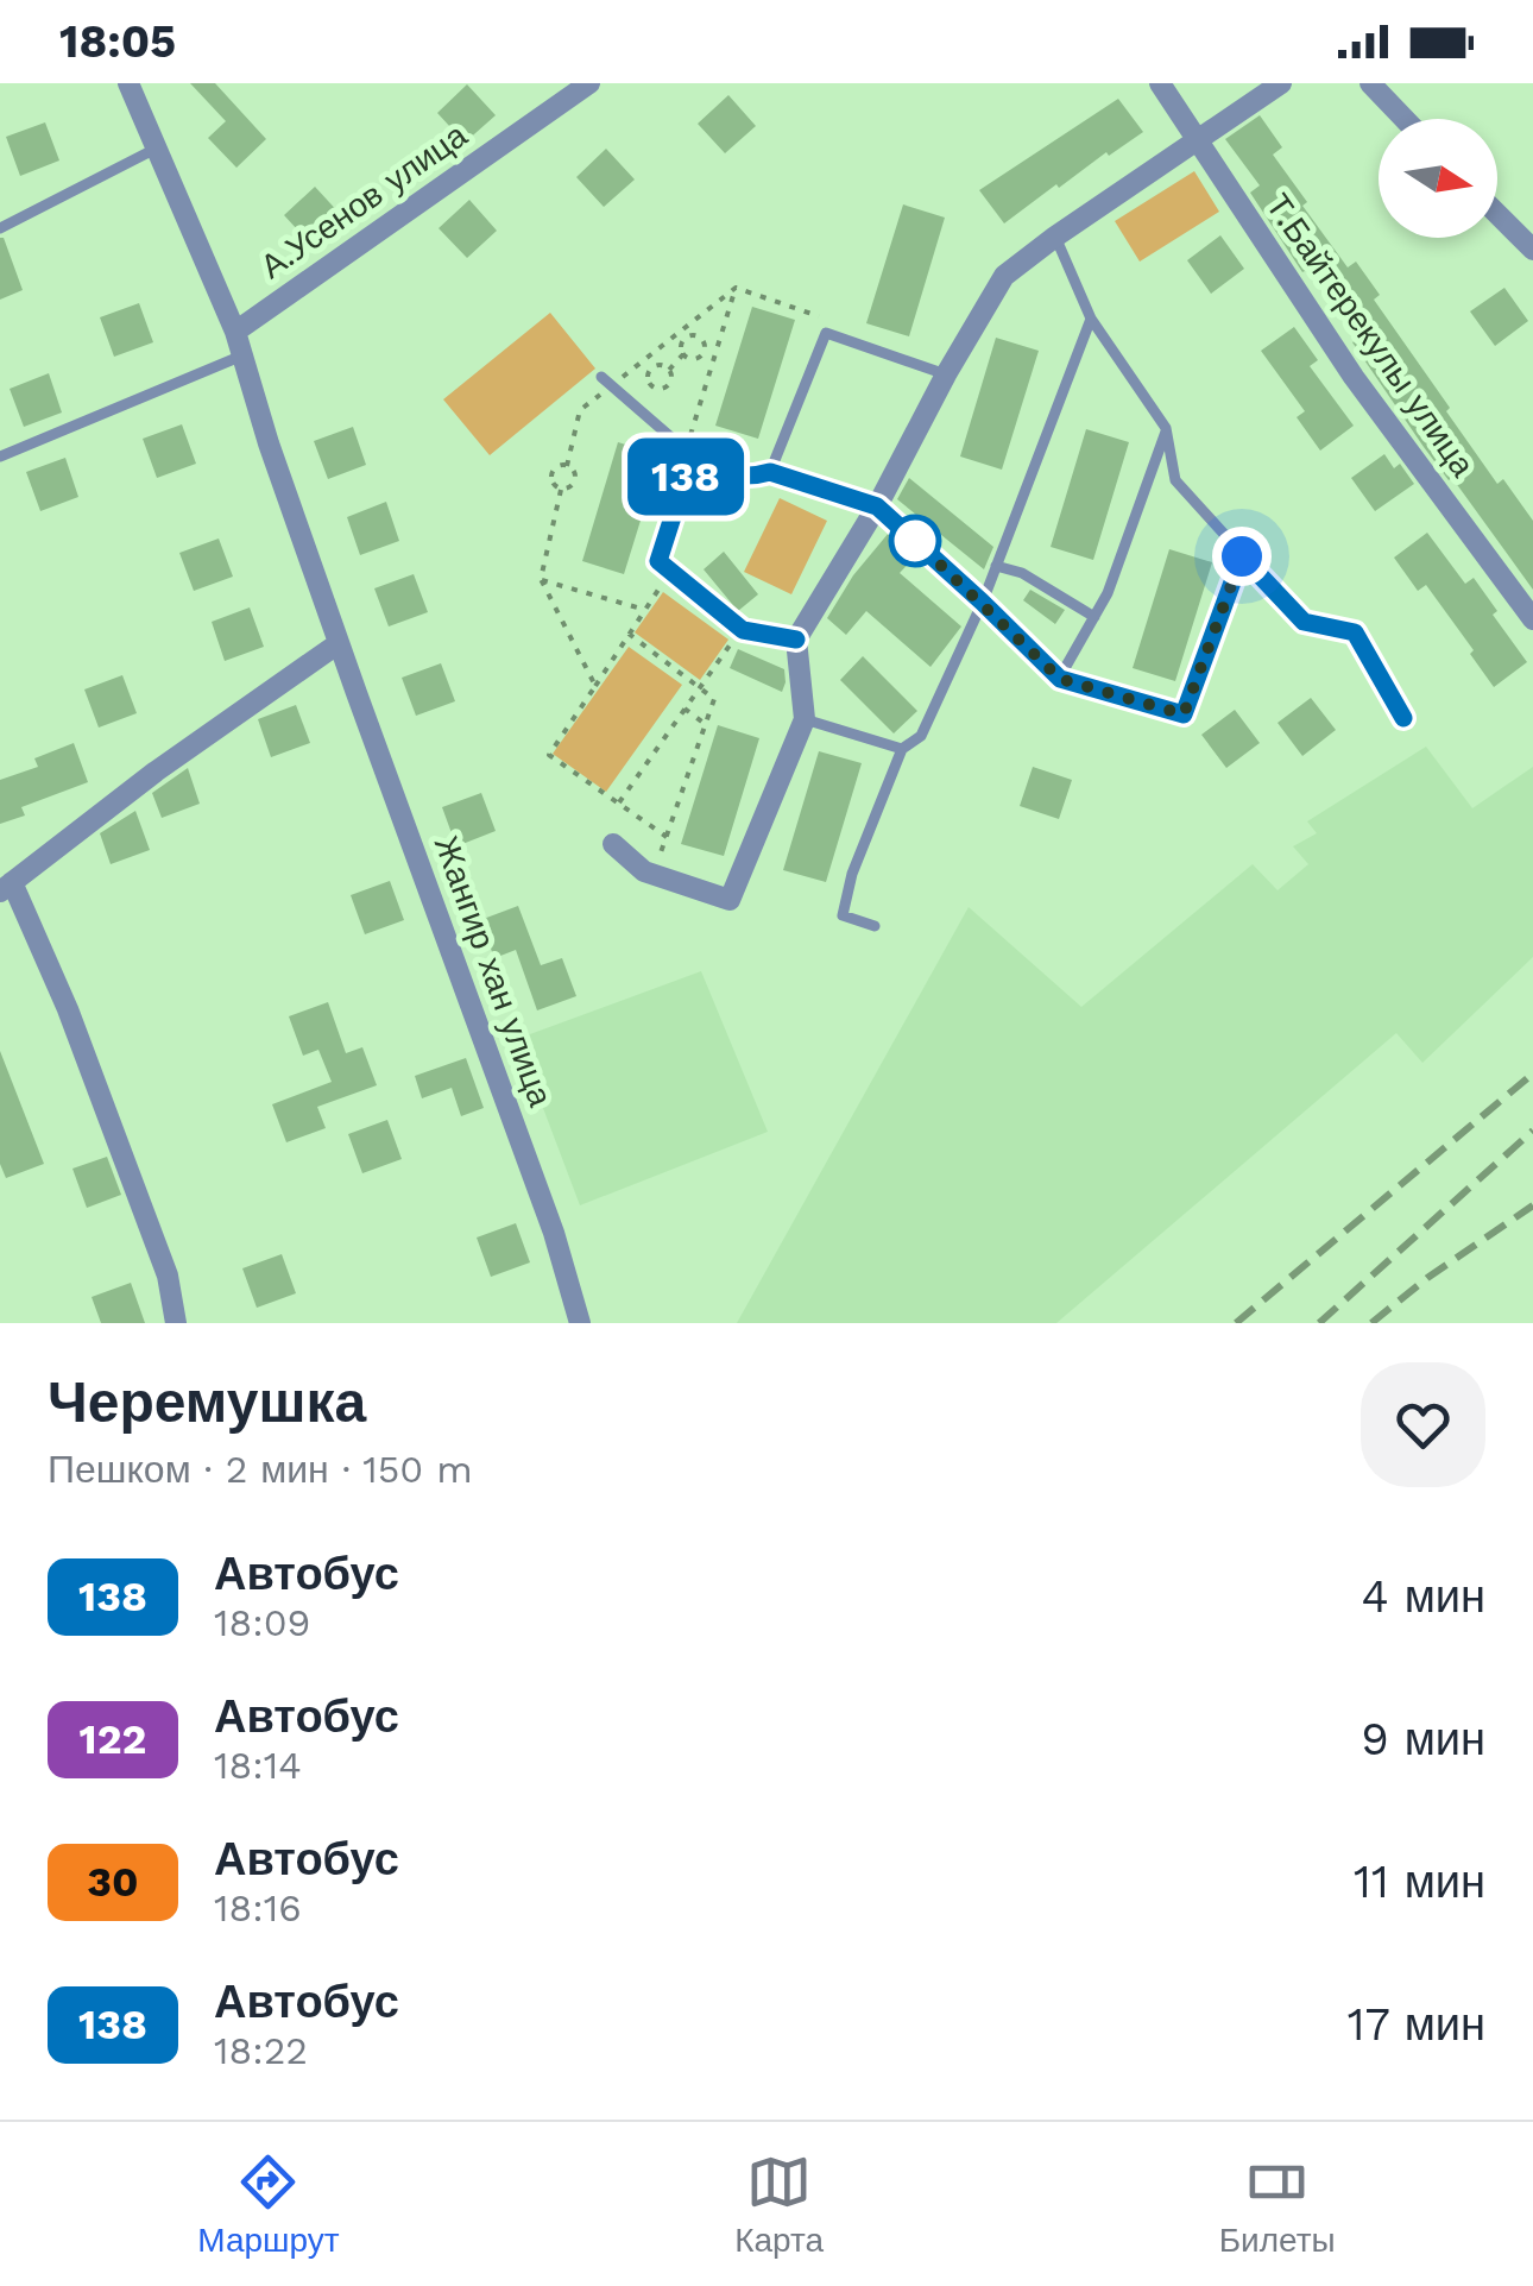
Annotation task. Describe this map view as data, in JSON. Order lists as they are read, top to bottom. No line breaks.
{"streets":{"street":["А.Усенов улица","Т.Байтерекулы улица","Жангир хан улица"]},"crossings":[["А.Усенов улица","Жангир хан улица"]],"lines":["bus line 138"],"north":"right","page":{"status":"18:05","on_map":"138","heading":["Черемушка","Пешком · 2 мин · 150 m"],"list":[{"mark":"138","name":"Автобус","note":"18:09","value":"4 мин"},{"mark":"122","name":"Автобус","note":"18:14","value":"9 мин"},{"mark":"30","name":"Автобус","note":"18:16","value":"11 мин"},{"mark":"138","name":"Автобус","note":"18:22","value":"17 мин"}],"tabs":["Маршрут","Карта","Билеты"]}}
